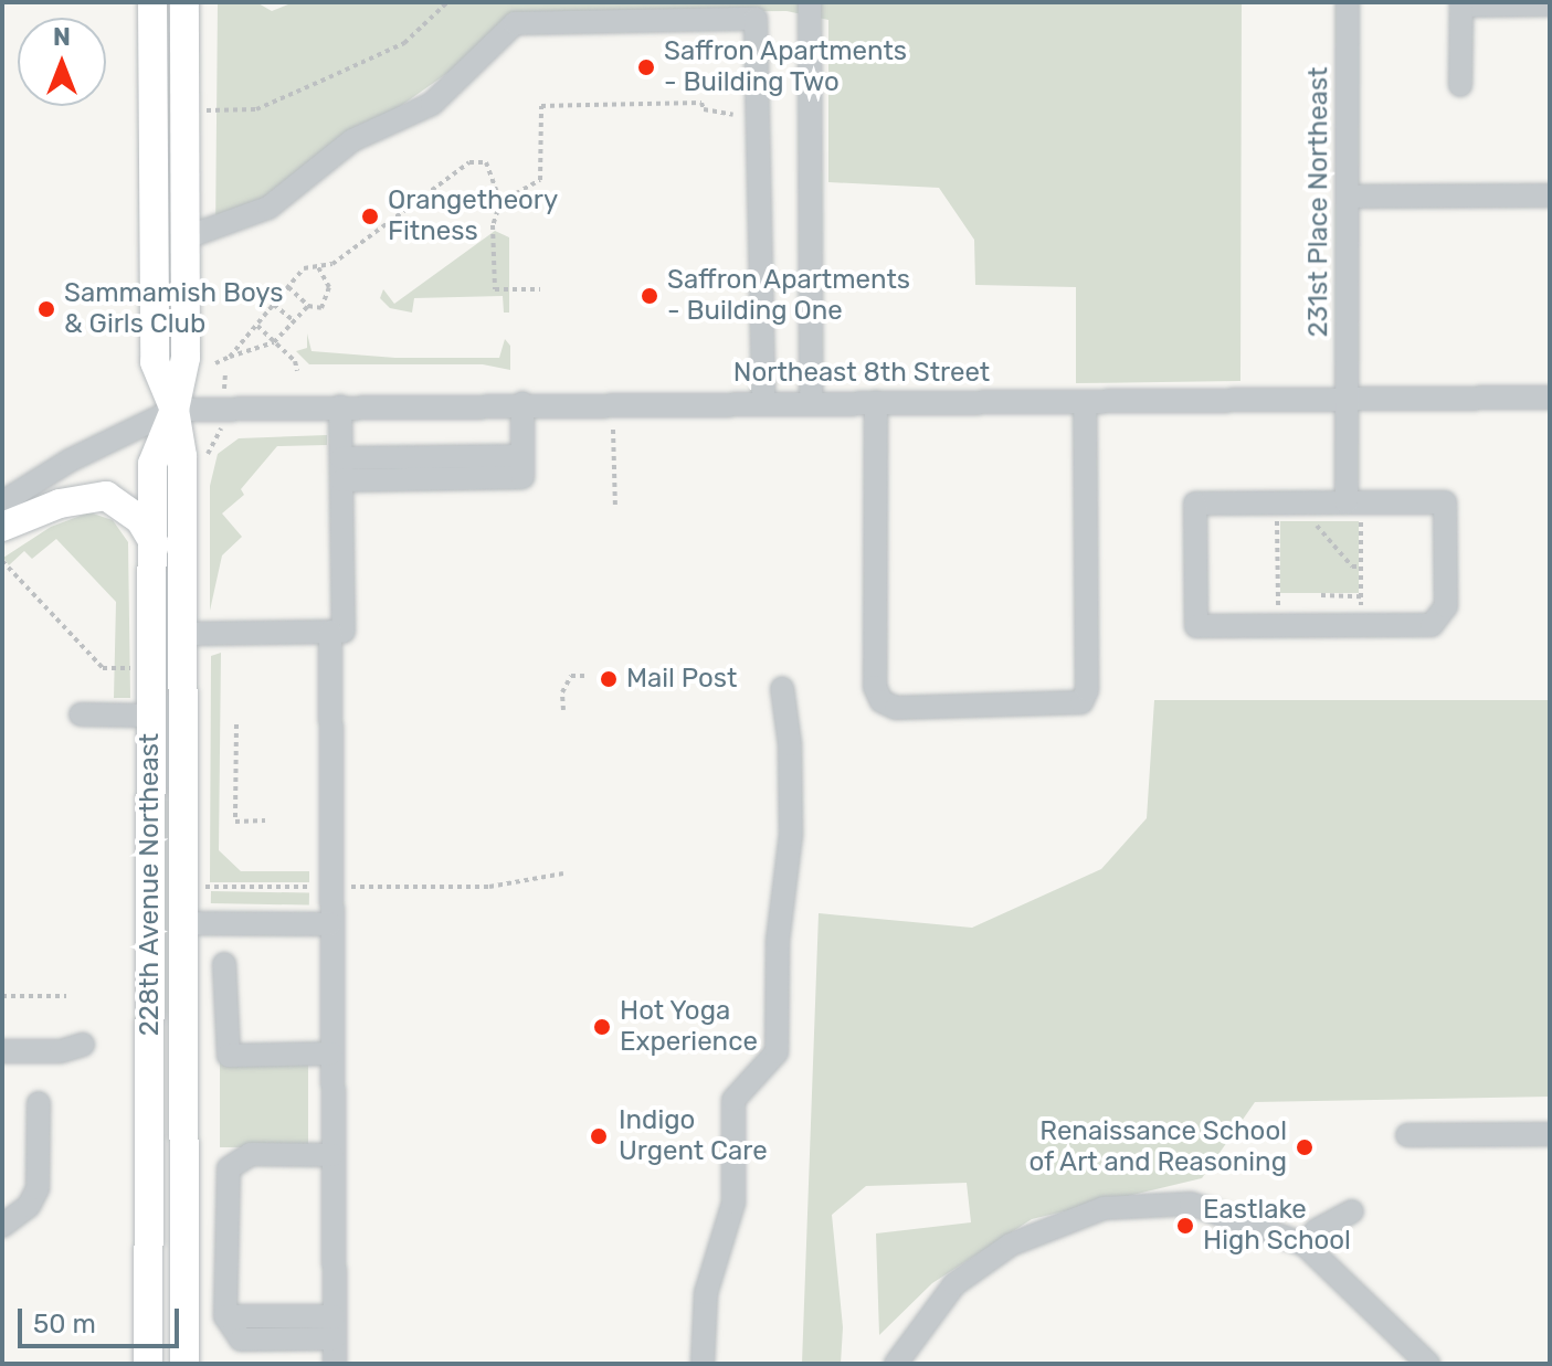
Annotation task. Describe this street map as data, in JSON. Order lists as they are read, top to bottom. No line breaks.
{"streets":{"main road":["228th Avenue Northeast"],"street":["231st Place Northeast","Northeast 8th Street"]},"crossings":[["231st Place Northeast","Northeast 8th Street"],["Northeast 8th Street","228th Avenue Northeast"]],"places":["Saffron Apartments - Building Two","Orangetheory Fitness","Saffron Apartments - Building One","Sammamish Boys & Girls Club","Mail Post","Hot Yoga Experience","Indigo Urgent Care","Renaissance School of Art and Reasoning","Eastlake High School"],"scale_bar":"50 m","north":"top"}
